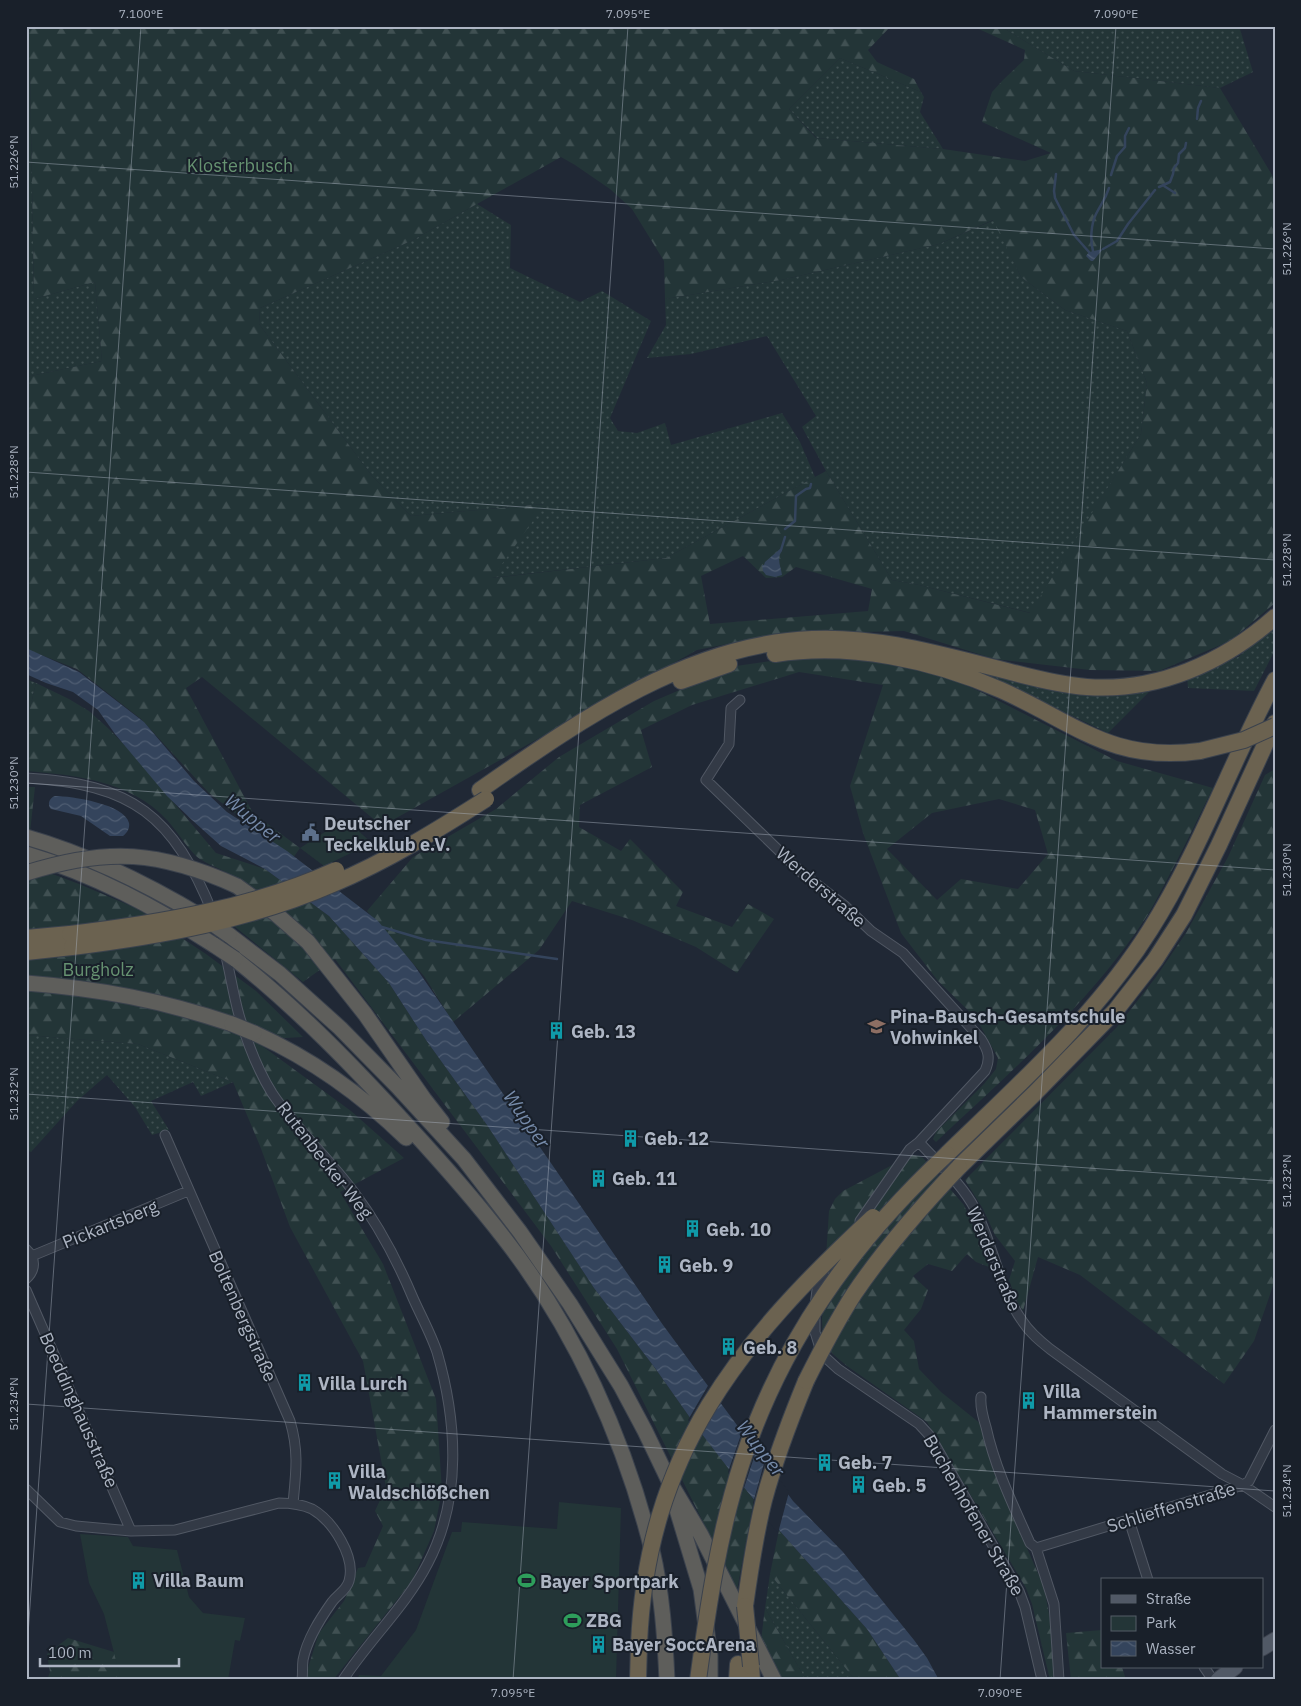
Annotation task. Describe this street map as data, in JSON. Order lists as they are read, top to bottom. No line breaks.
{"streets":{"street":["Werderstraße","Rutenbecker Weg","Pickartsberg","Boltenbergstraße","Boeddinghausstraße","Schlieffenstraße","Buchenhofener Straße"]},"crossings":[["Werderstraße","Schlieffenstraße"],["Werderstraße","Buchenhofener Straße"],["Pickartsberg","Boltenbergstraße"]],"water":["Wupper"],"parks":["Klosterbusch","Burgholz"],"places":{"public building":["Deutscher Teckelklub e.V."],"school or university":["Pina-Bausch-Gesamtschule Vohwinkel"],"building":["Geb. 13","Geb. 12","Geb. 11","Geb. 10","Geb. 9","Geb. 8","Villa Lurch","Villa Hammerstein","Geb. 7","Villa Waldschlößchen","Geb. 5","Villa Baum","Bayer SoccArena"],"sports":["Bayer Sportpark","ZBG"]},"legend":["Straße","Park","Wasser"],"scale_bar":"100 m","coordinates":["7.100°E","7.095°E","7.090°E","51.226°N","51.228°N","51.230°N","51.232°N","51.234°N"]}
